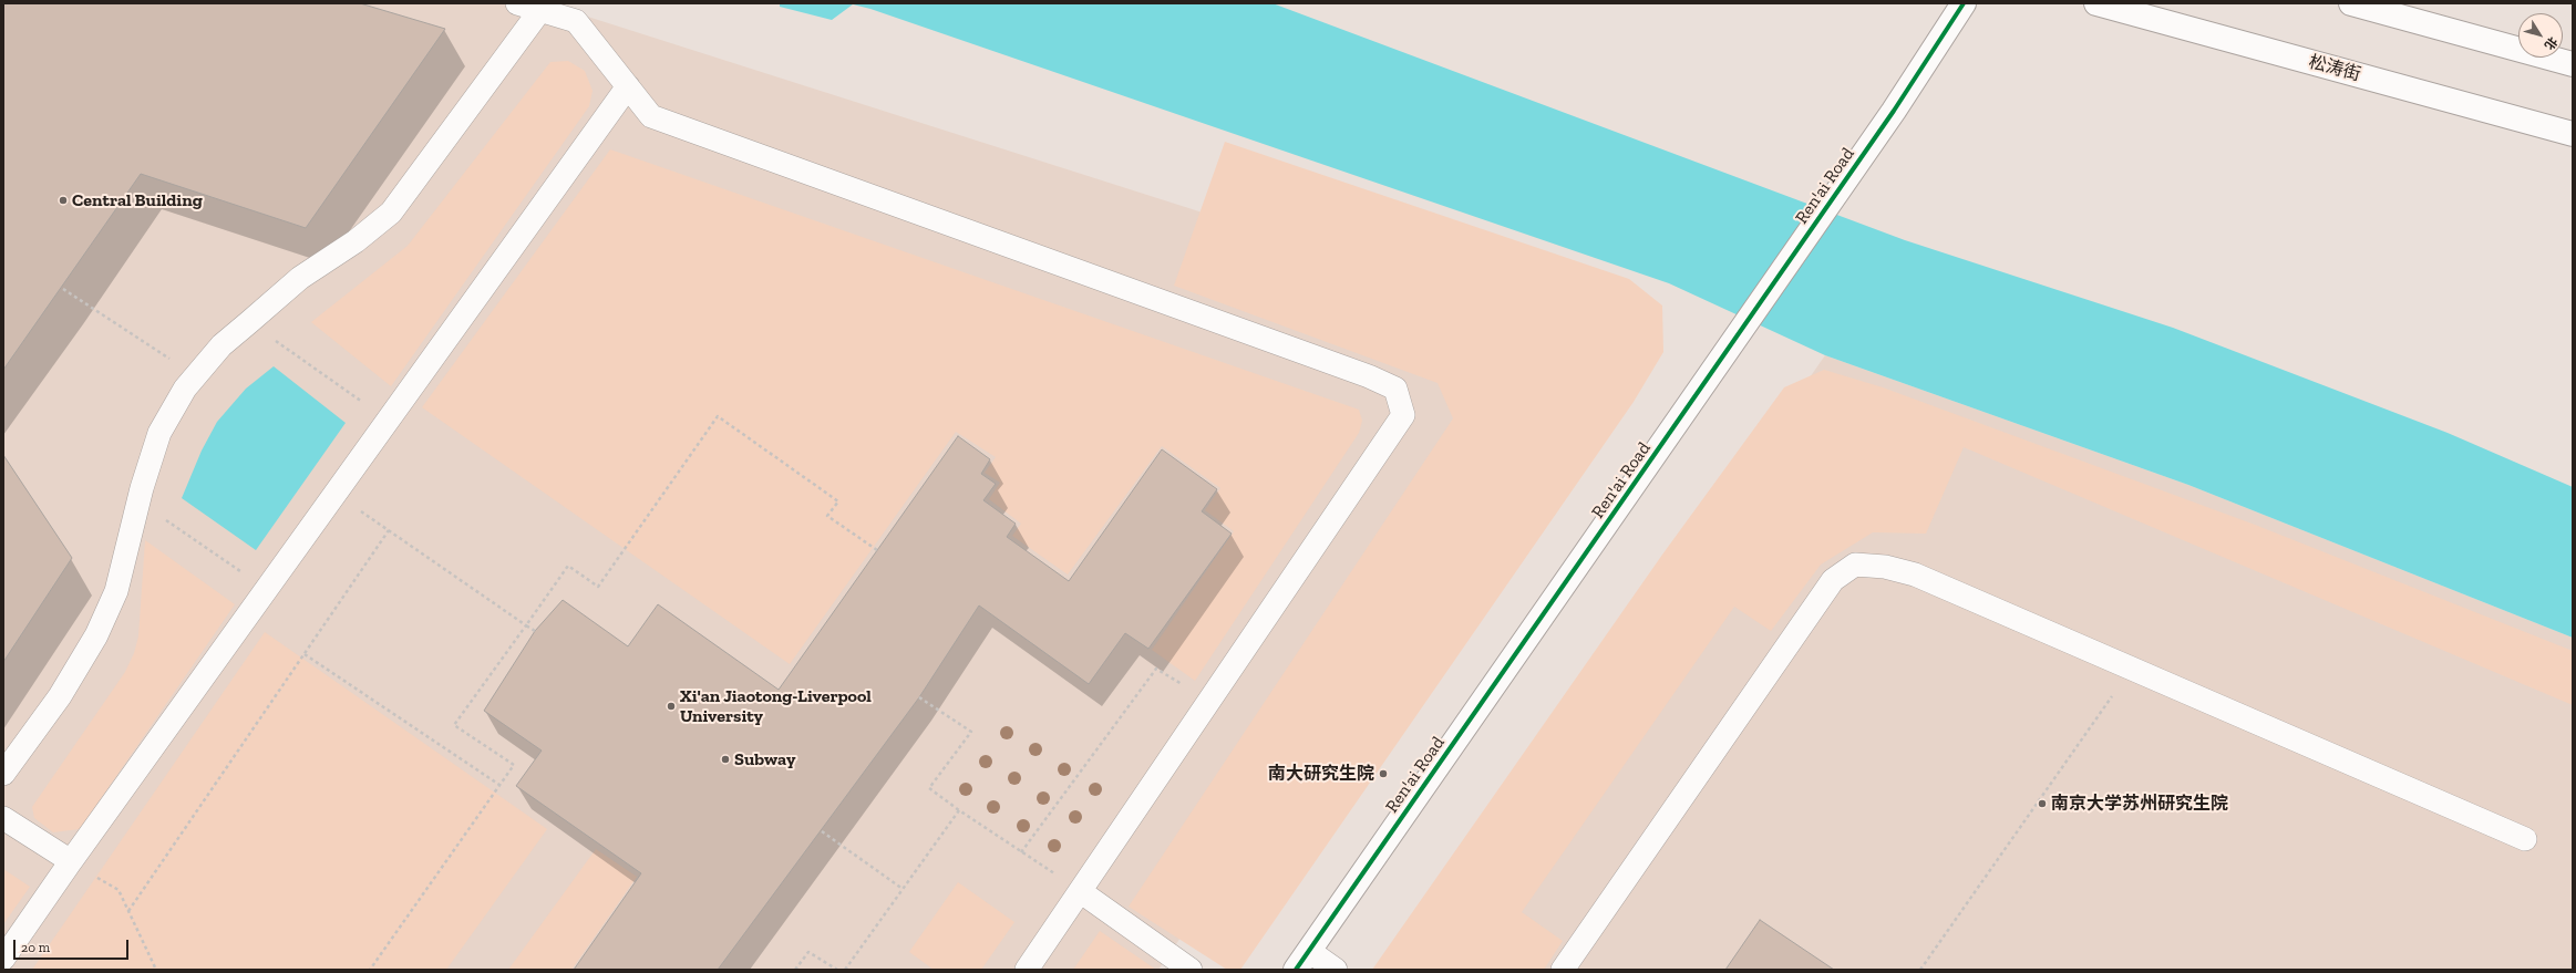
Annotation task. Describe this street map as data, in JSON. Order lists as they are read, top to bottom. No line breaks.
{"streets":{"main road":["松涛街","Ren'ai Road"]},"places":["Central Building","Xi'an Jiaotong-Liverpool University","Subway","南大研究生院","南京大学苏州研究生院"],"scale_bar":"20 m","north":"bottom right"}
